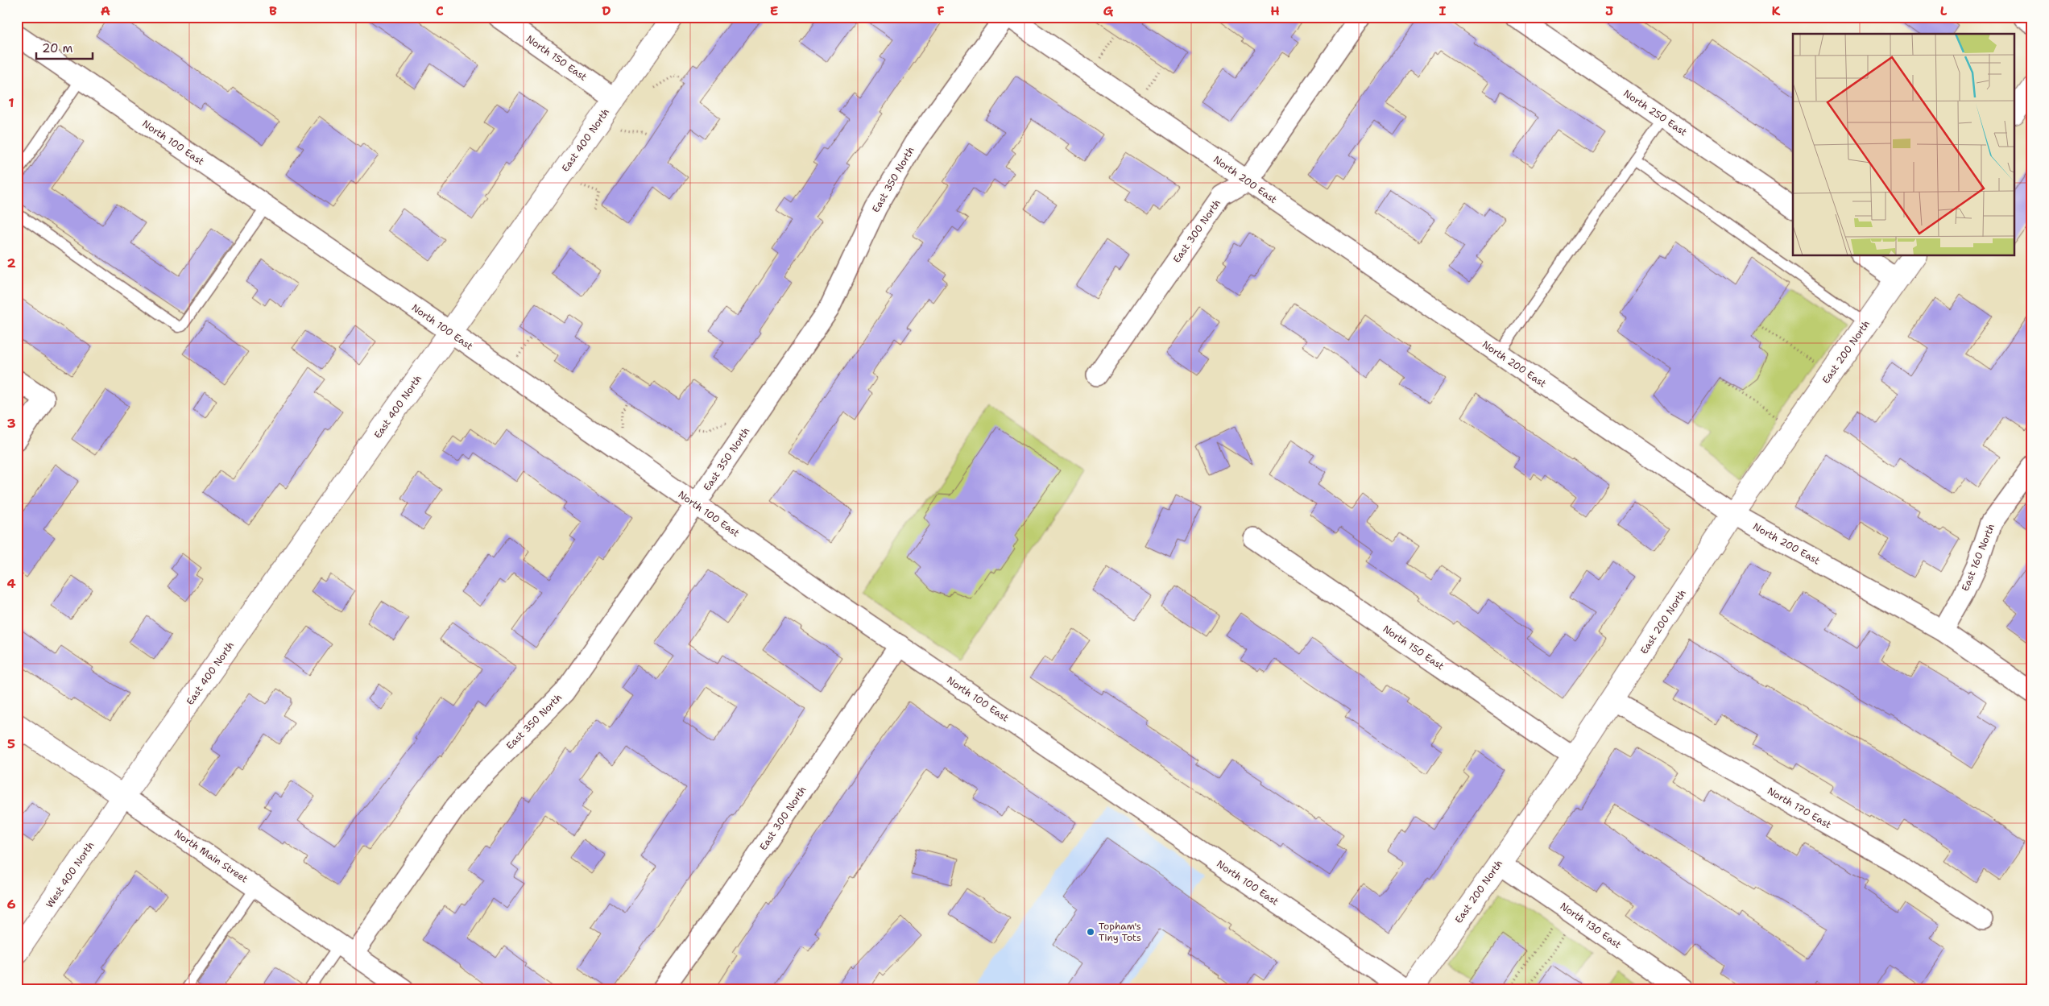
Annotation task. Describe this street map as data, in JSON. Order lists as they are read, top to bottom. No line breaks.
{"streets":{"main road":["East 400 North","East 200 North","North Main Street","West 400 North"],"street":["North 150 East","North 250 East","North 100 East","East 350 North","North 200 East","East 300 North","East 160 North","North 170 East","North 130 East"]},"crossings":[["North 150 East","East 400 North"],["North 150 East","East 200 North"],["East 400 North","North 100 East"],["East 400 North","North Main Street"],["East 400 North","West 400 North"],["North 100 East","East 350 North"],["North 100 East","East 300 North"],["East 350 North","North Main Street"],["North 200 East","East 300 North"],["North 200 East","East 200 North"],["North 200 East","East 160 North"],["East 200 North","North 170 East"],["East 200 North","North 130 East"],["North Main Street","West 400 North"]],"places":["Topham's Tiny Tots"],"scale_bar":"20 m","grid":{"columns":["A","B","C","D","E","F","G","H","I","J","K","L"],"rows":["1","2","3","4","5","6"]}}
